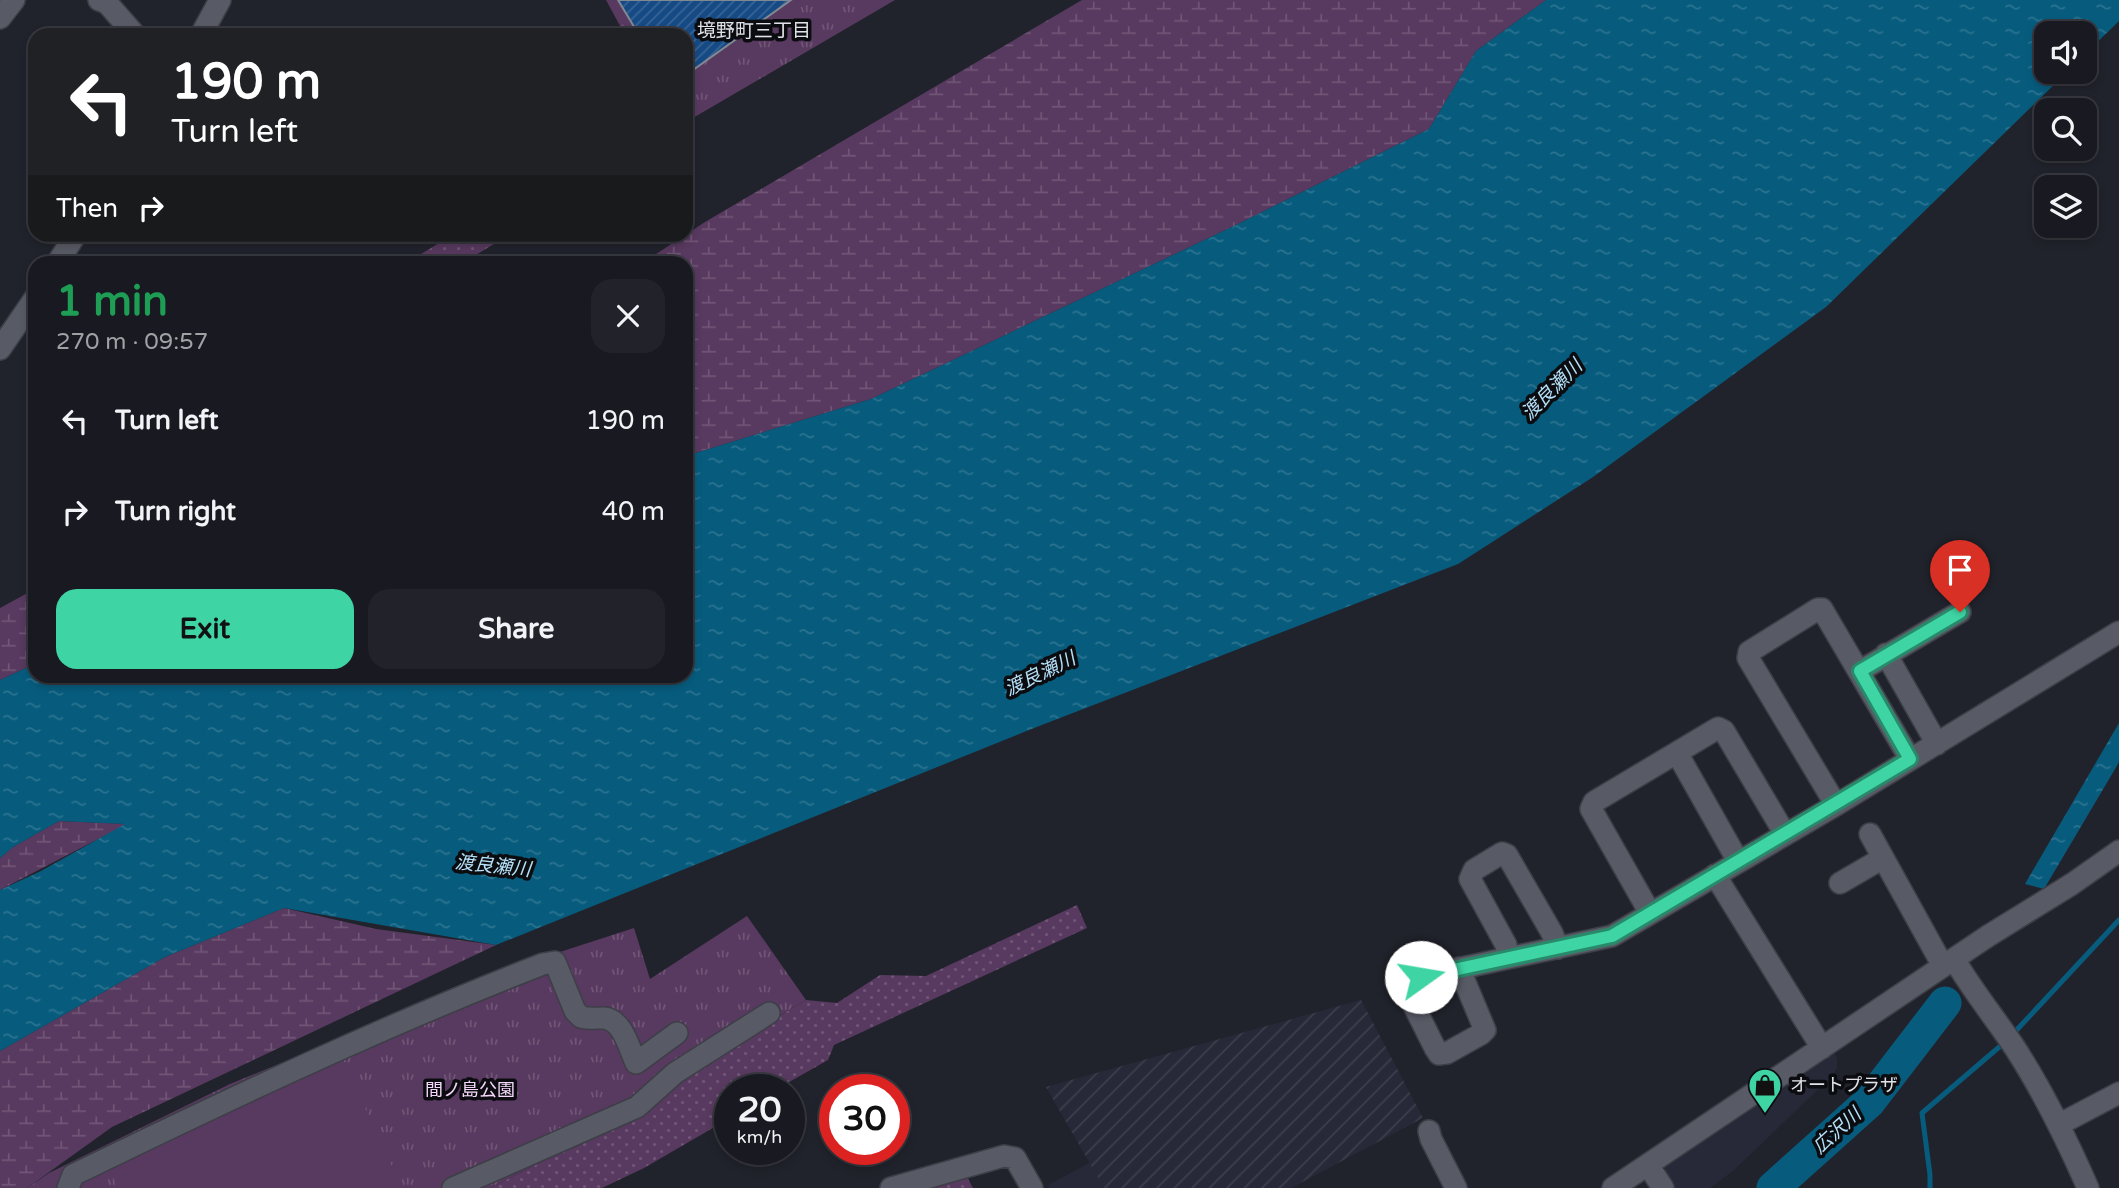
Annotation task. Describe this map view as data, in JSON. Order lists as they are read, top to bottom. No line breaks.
{"districts":["境野町三丁目"],"water":["渡良瀬川","広沢川"],"parks":["間ノ島公園"],"places":{"shop":["オートプラザ"]},"page":{"turn":["190 m","Turn left"],"then":"Then","heading":["1 min","270 m · 09:57"],"list":[{"name":"Turn left","value":"190 m"},{"name":"Turn right","value":"40 m"}],"buttons":["Exit","Share"],"speed":"20 km/h","limit":"30"}}
